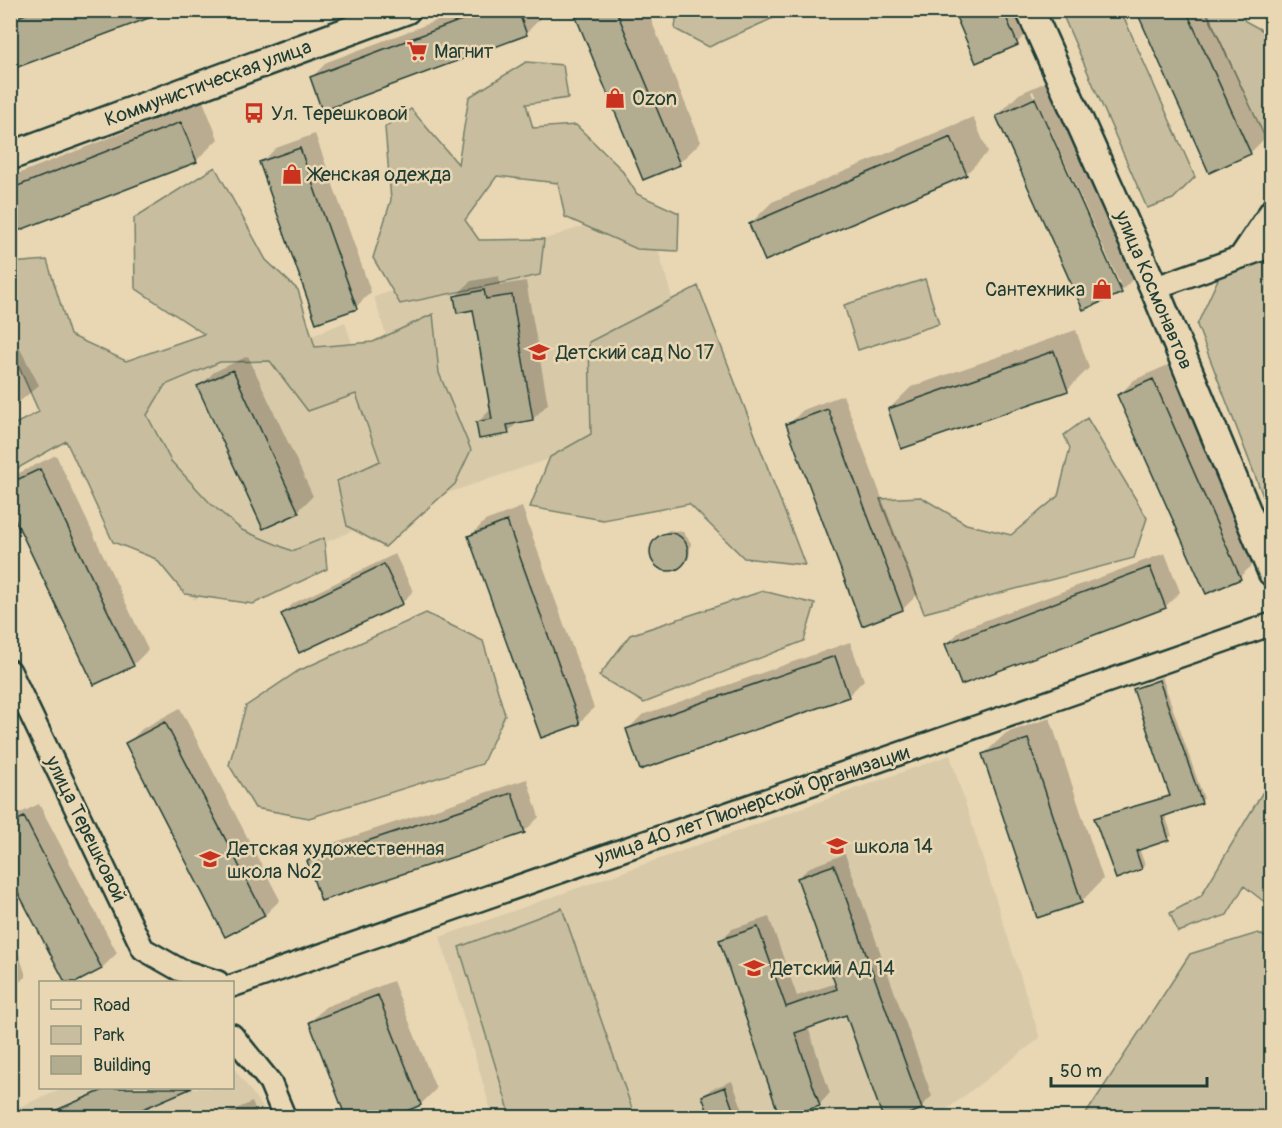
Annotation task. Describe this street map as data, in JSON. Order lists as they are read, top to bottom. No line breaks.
{"streets":{"street":["Коммунистическая улица","улица Космонавтов","улица 40 лет Пионерской Организации","улица Терешковой"]},"places":{"supermarket":["Магнит"],"shop":["Ozon","Женская одежда","Сантехника"],"bus stop":["Ул. Терешковой"],"school or university":["Детский сад № 17","школа 14","Детская художественная школа №2","Детский АД 14"]},"legend":["Road","Park","Building"],"scale_bar":"50 m"}
